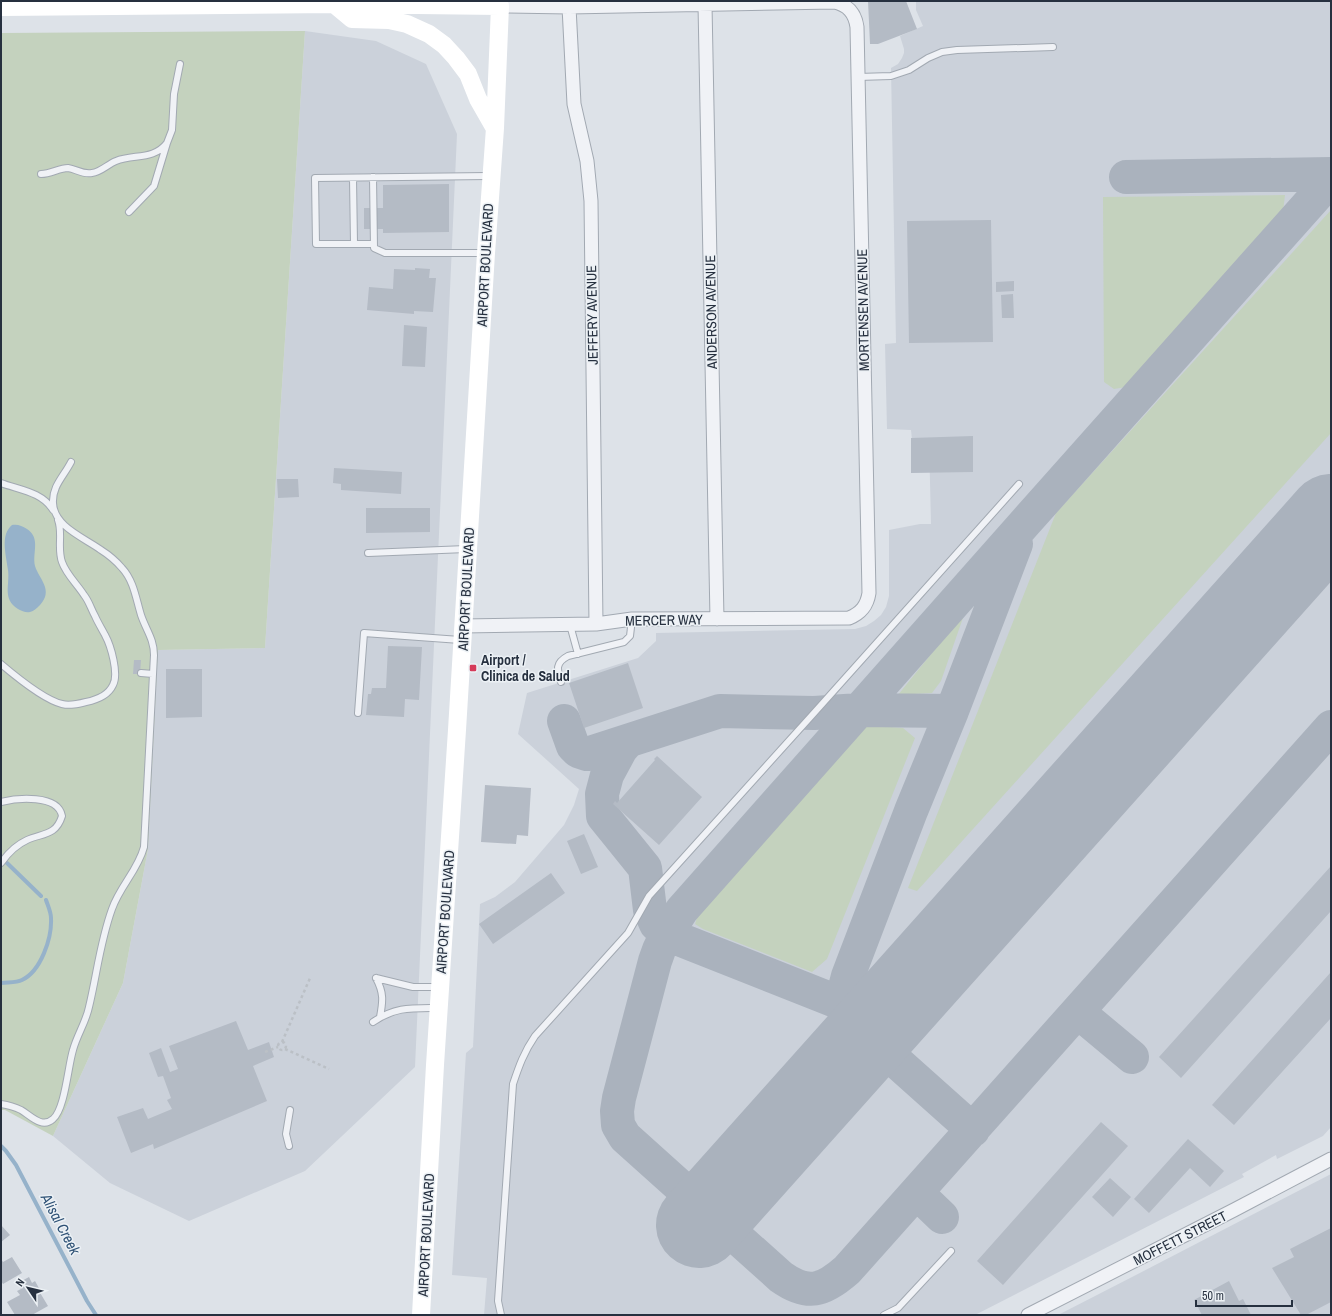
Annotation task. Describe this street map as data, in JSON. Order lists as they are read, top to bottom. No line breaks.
{"streets":{"main road":["AIRPORT BOULEVARD"],"street":["MORTENSEN AVENUE","ANDERSON AVENUE","JEFFERY AVENUE","MERCER WAY","MOFFETT STREET"]},"crossings":[["AIRPORT BOULEVARD","MERCER WAY"],["MORTENSEN AVENUE","MERCER WAY"],["ANDERSON AVENUE","MERCER WAY"],["JEFFERY AVENUE","MERCER WAY"]],"water":["Alisal Creek"],"places":{"transit":["Airport / Clinica de Salud"]},"scale_bar":"50 m","north":"top left"}
